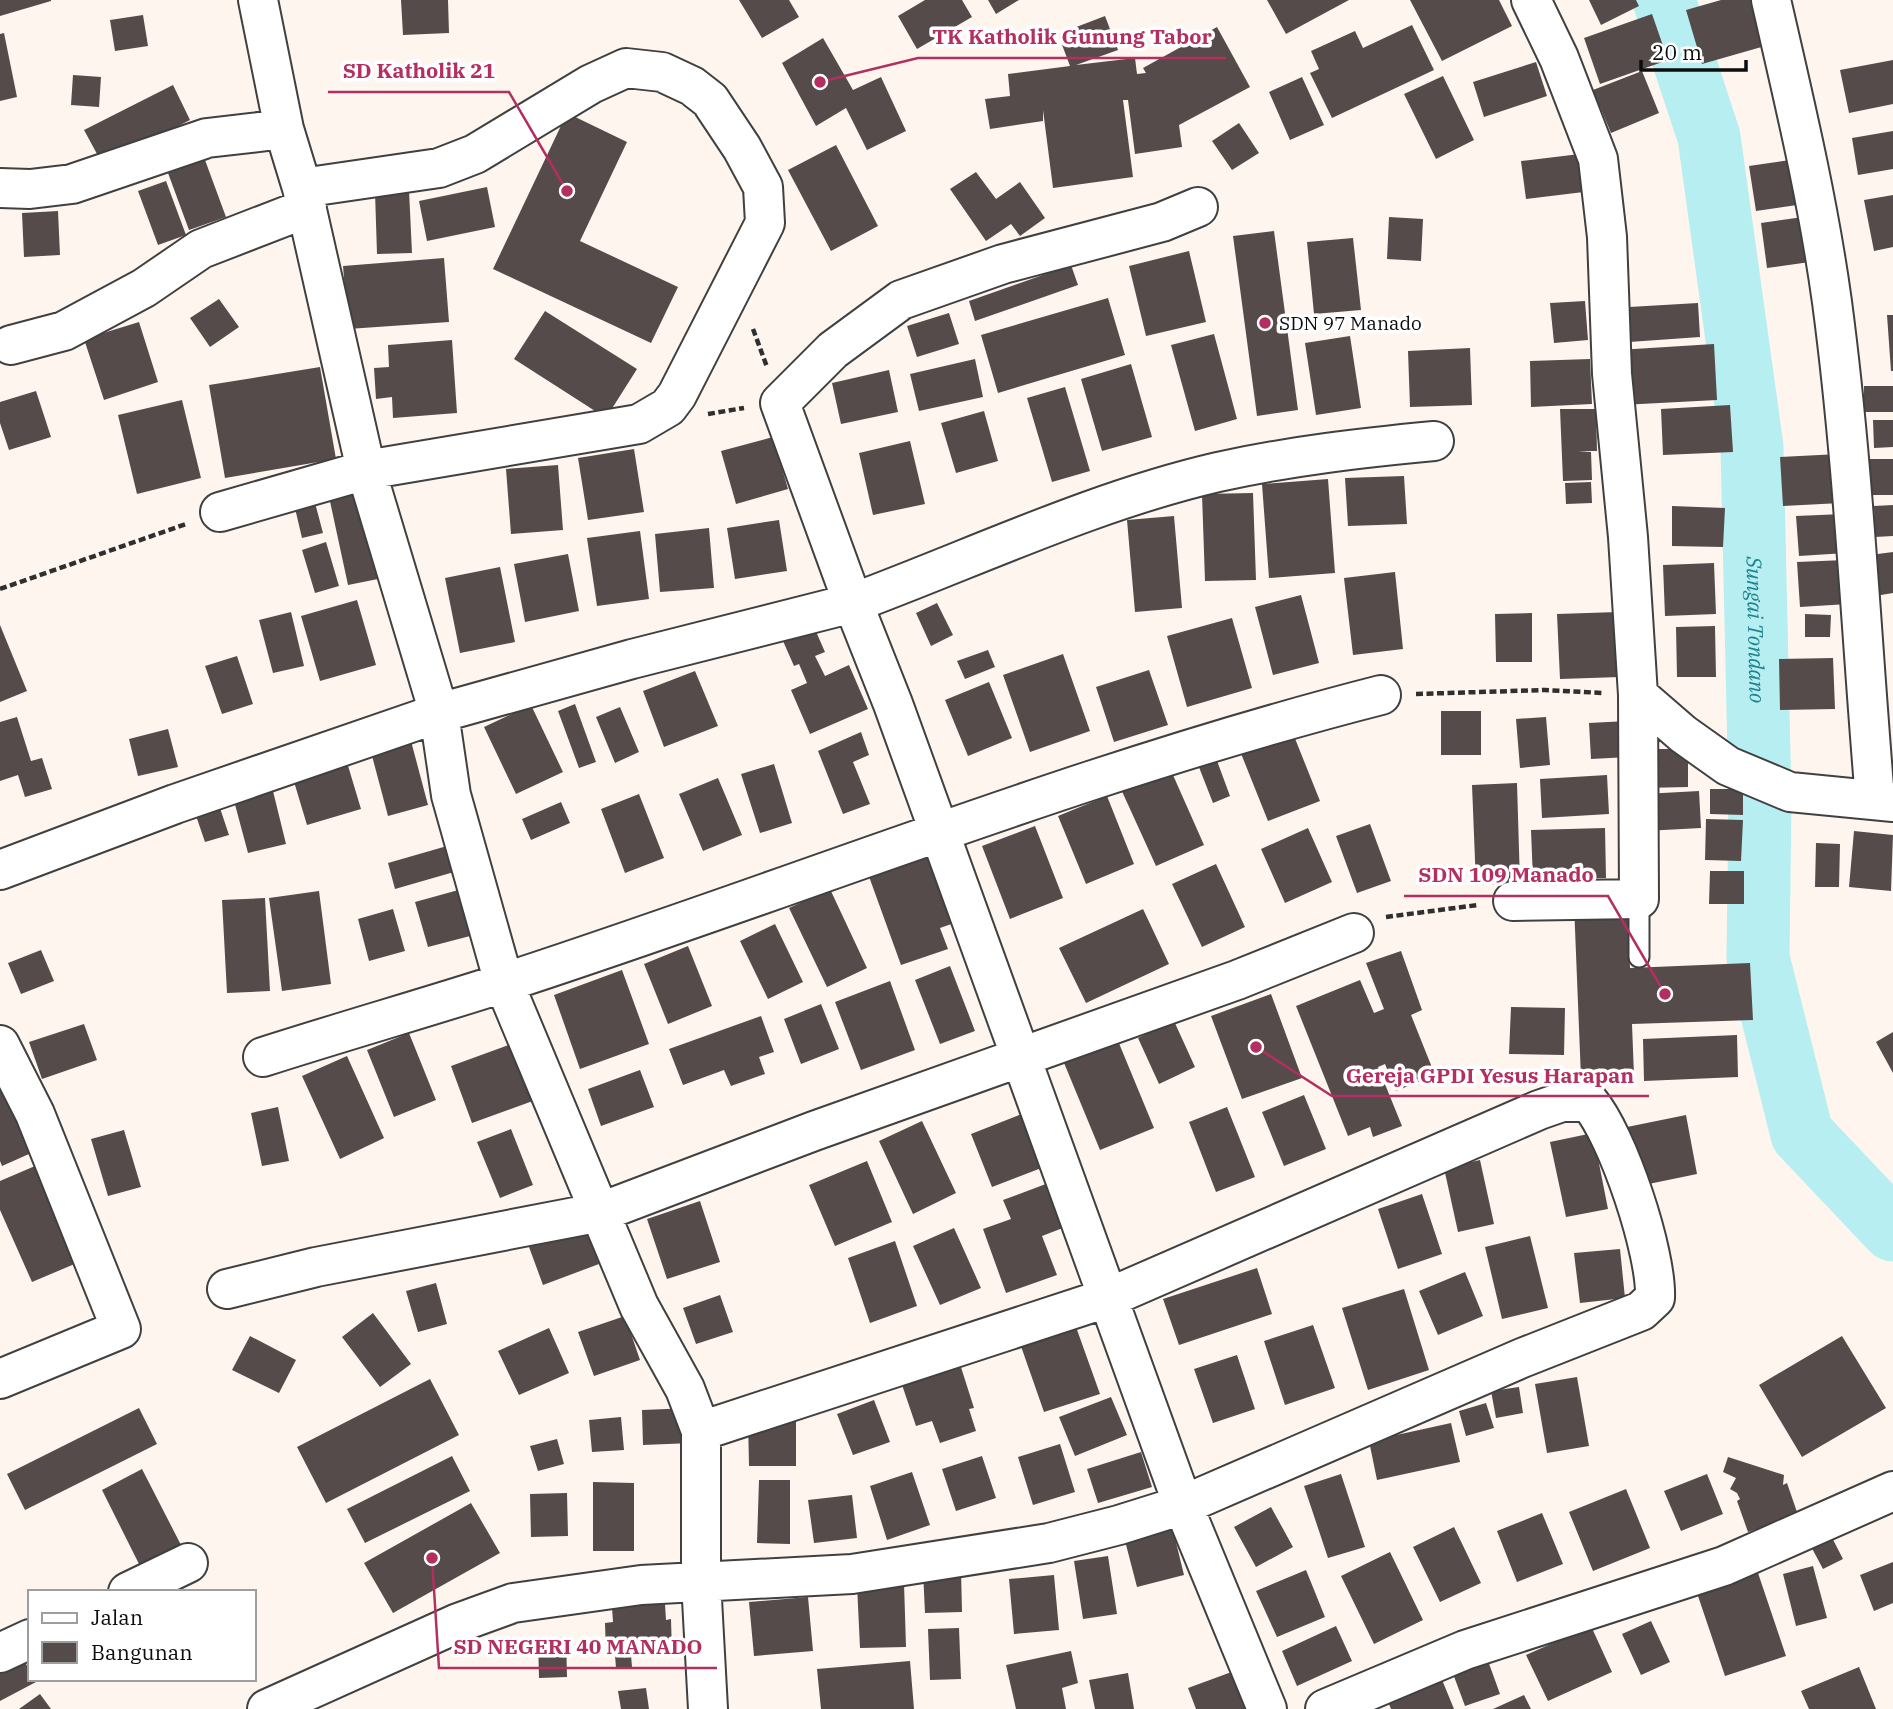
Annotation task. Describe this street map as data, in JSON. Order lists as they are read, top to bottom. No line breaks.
{"water":["Sungai Tondano"],"places":["TK Katholik Gunung Tabor","SD Katholik 21","SDN 97 Manado","SDN 109 Manado","Gereja GPDI Yesus Harapan","SD NEGERI 40 MANADO"],"legend":["Jalan","Bangunan"],"scale_bar":"20 m"}
